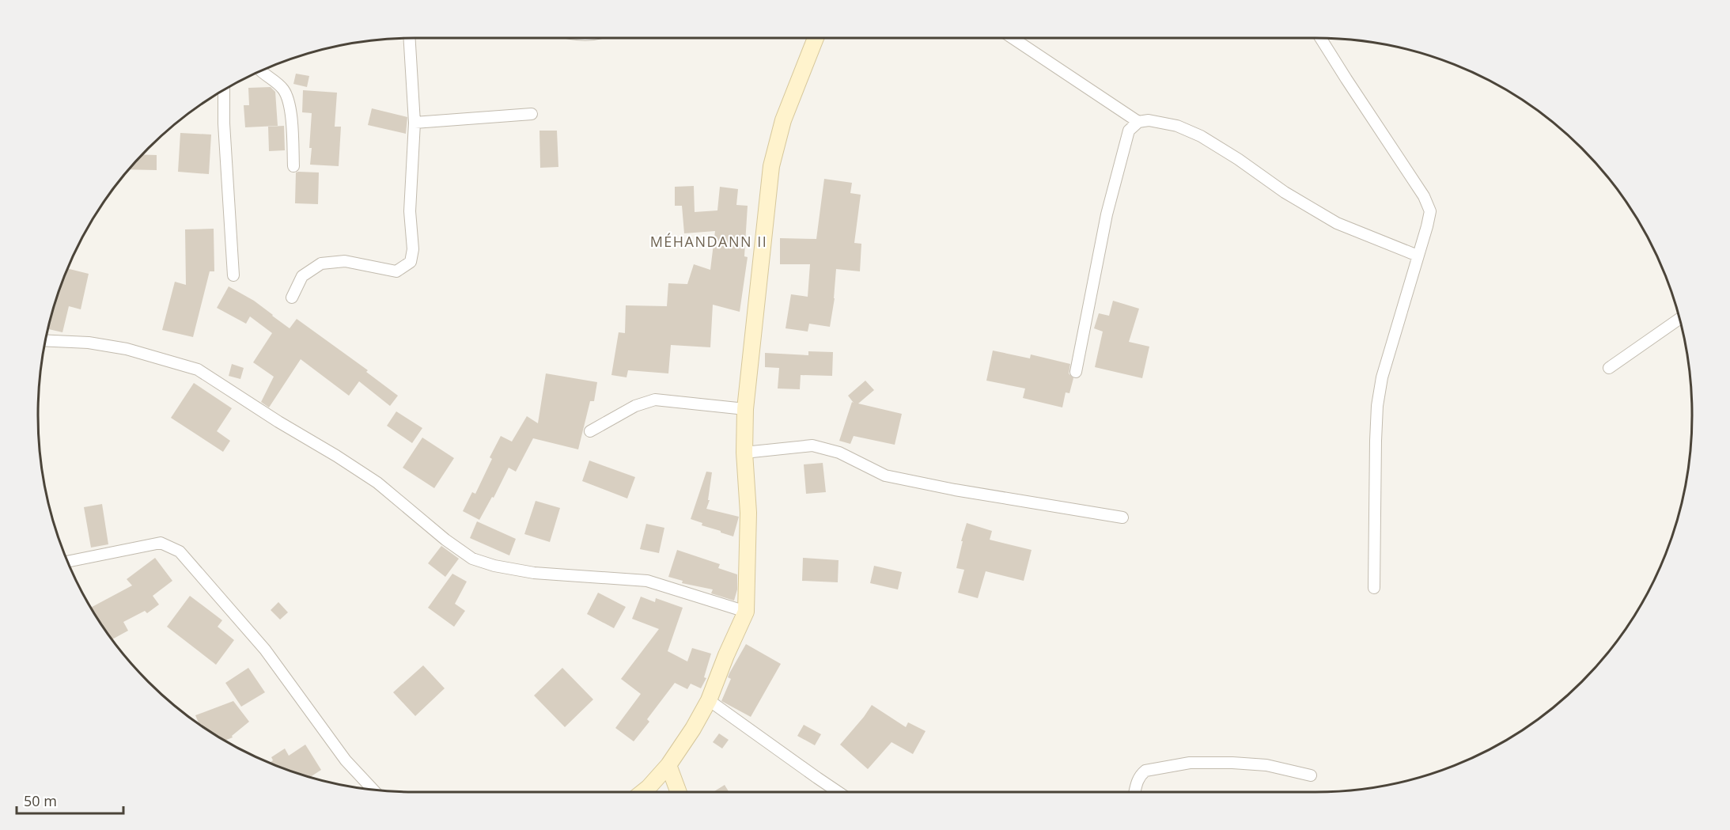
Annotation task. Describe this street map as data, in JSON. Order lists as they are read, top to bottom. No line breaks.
{"districts":["MÉHANDANN II"],"scale_bar":"50 m"}
